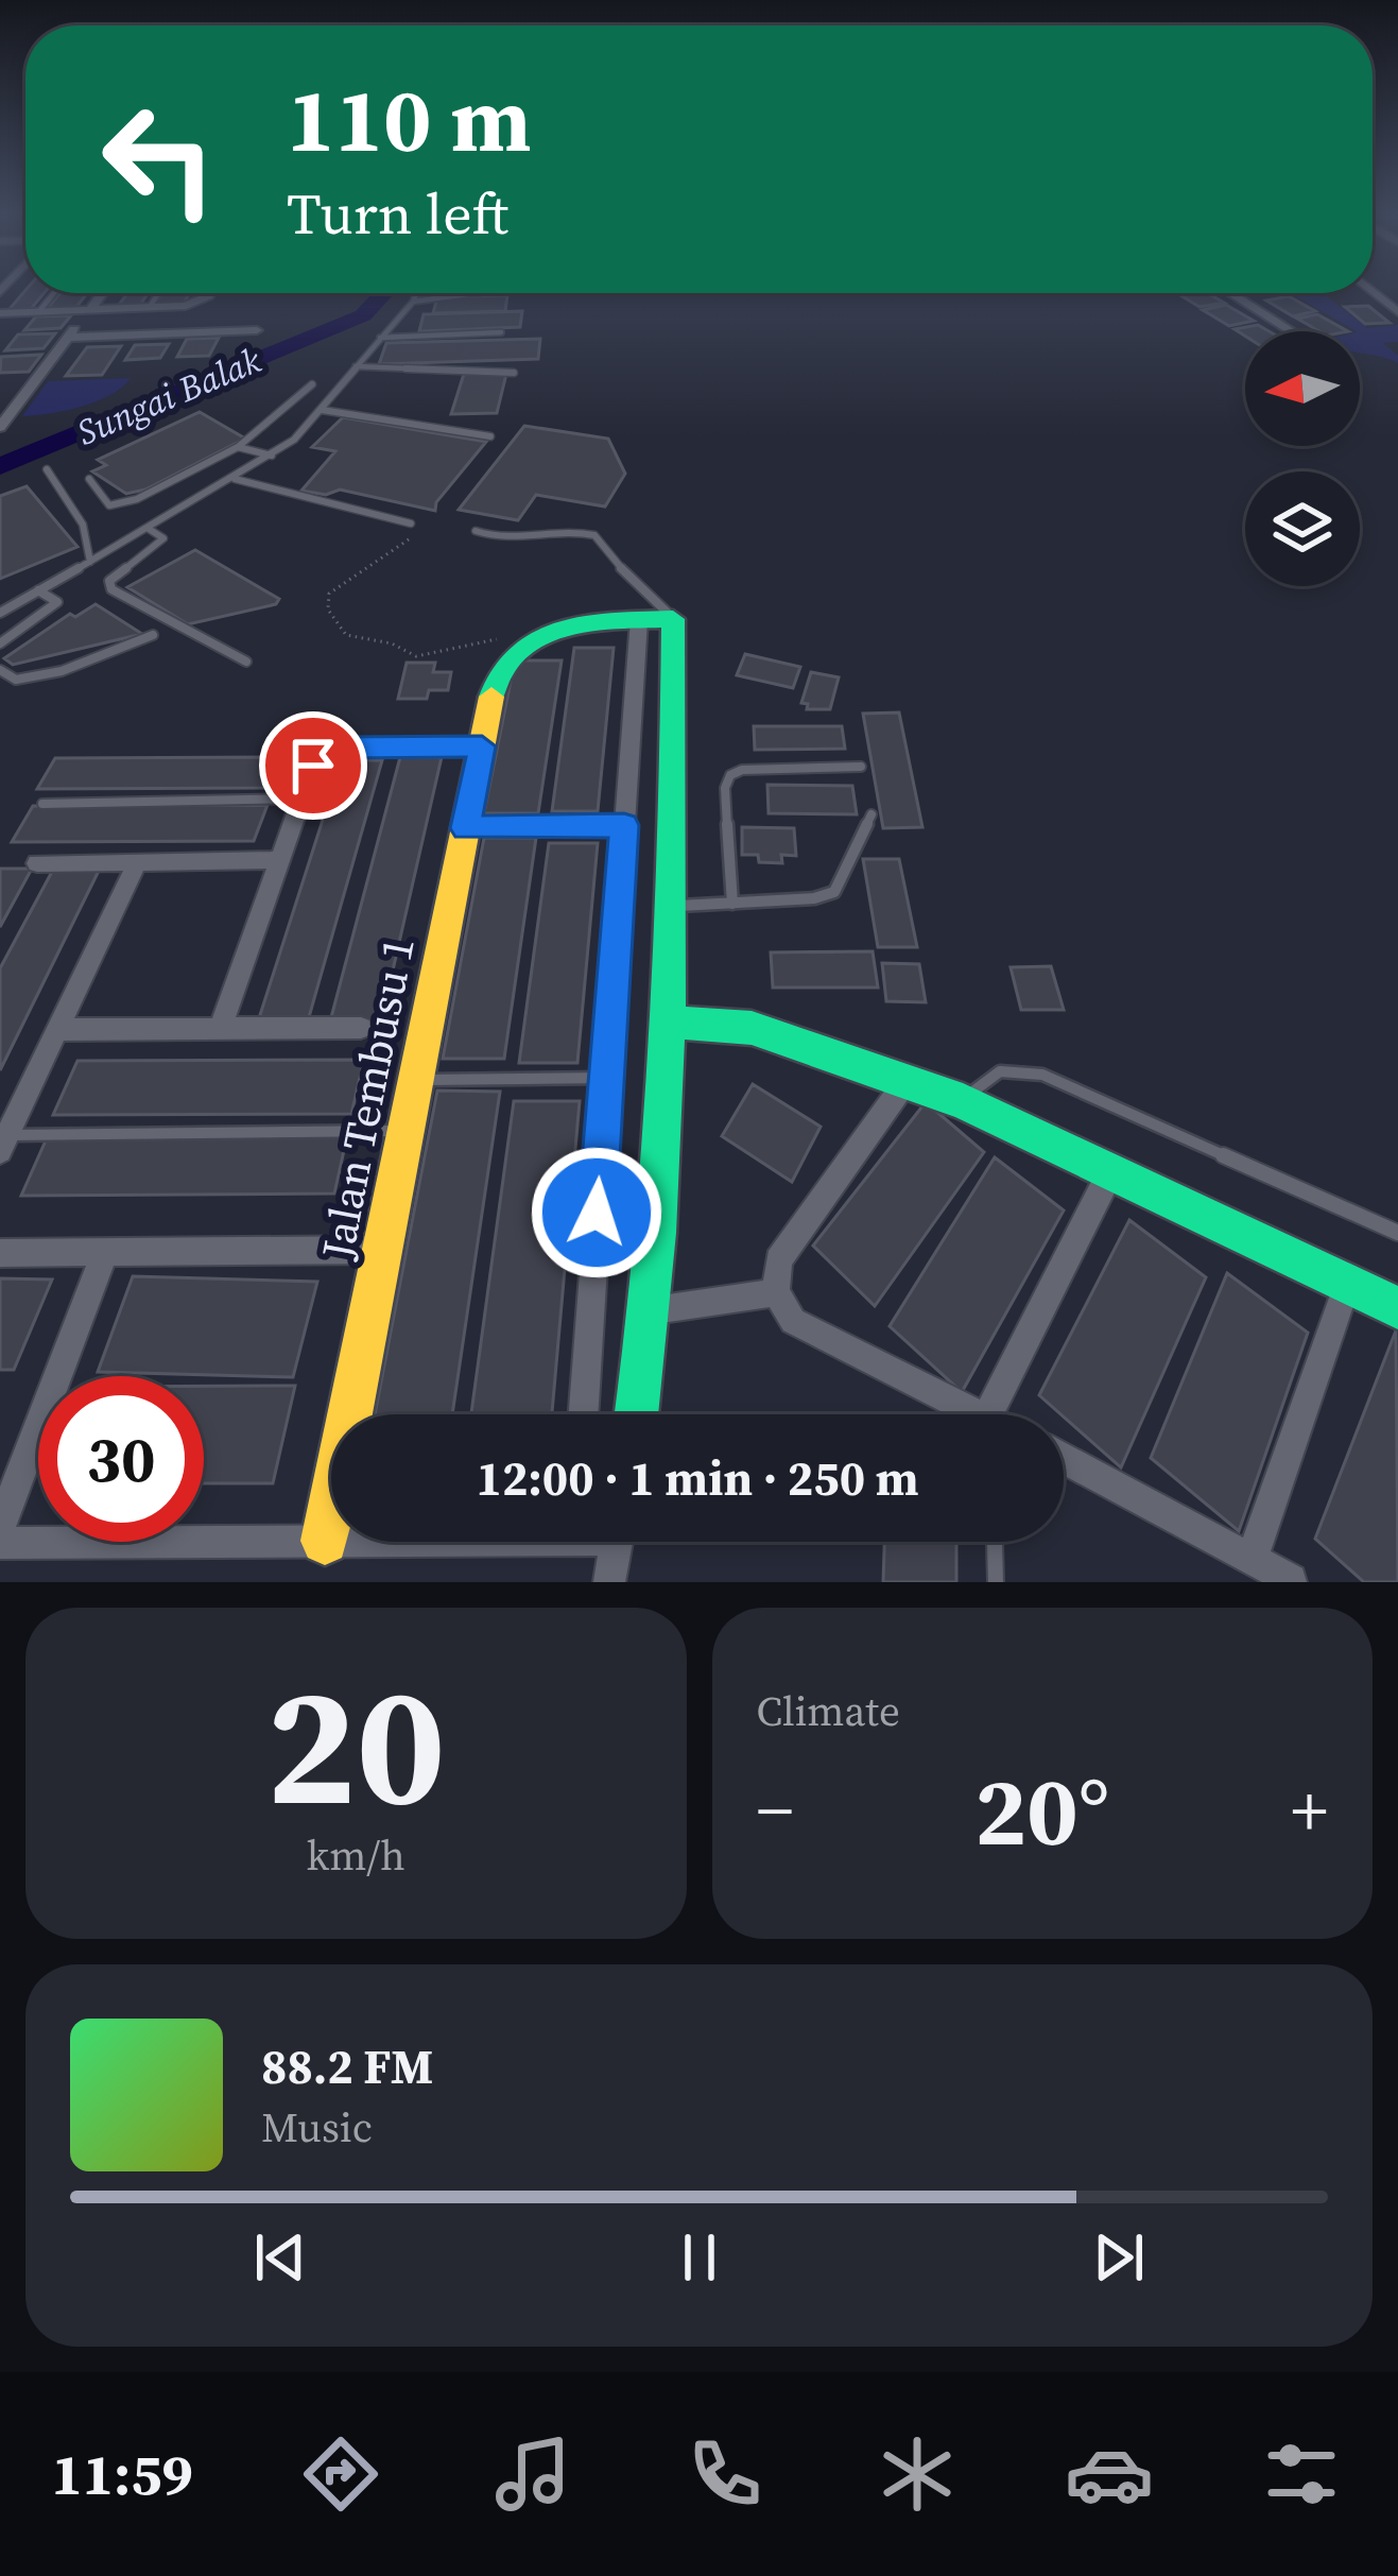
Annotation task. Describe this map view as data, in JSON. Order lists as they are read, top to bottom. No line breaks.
{"streets":{"street":["Jalan Tembusu 1"]},"water":["Sungai Balak"],"north":"left","page":{"turn":["110 m","Turn left"],"limit":"30","trip":"12:00 · 1 min · 250 m","tile":[["20","km/h"],"Climate"],"heat":["−","20°","+"],"song":["88.2 FM","Music"],"tabs":"11:59"}}
